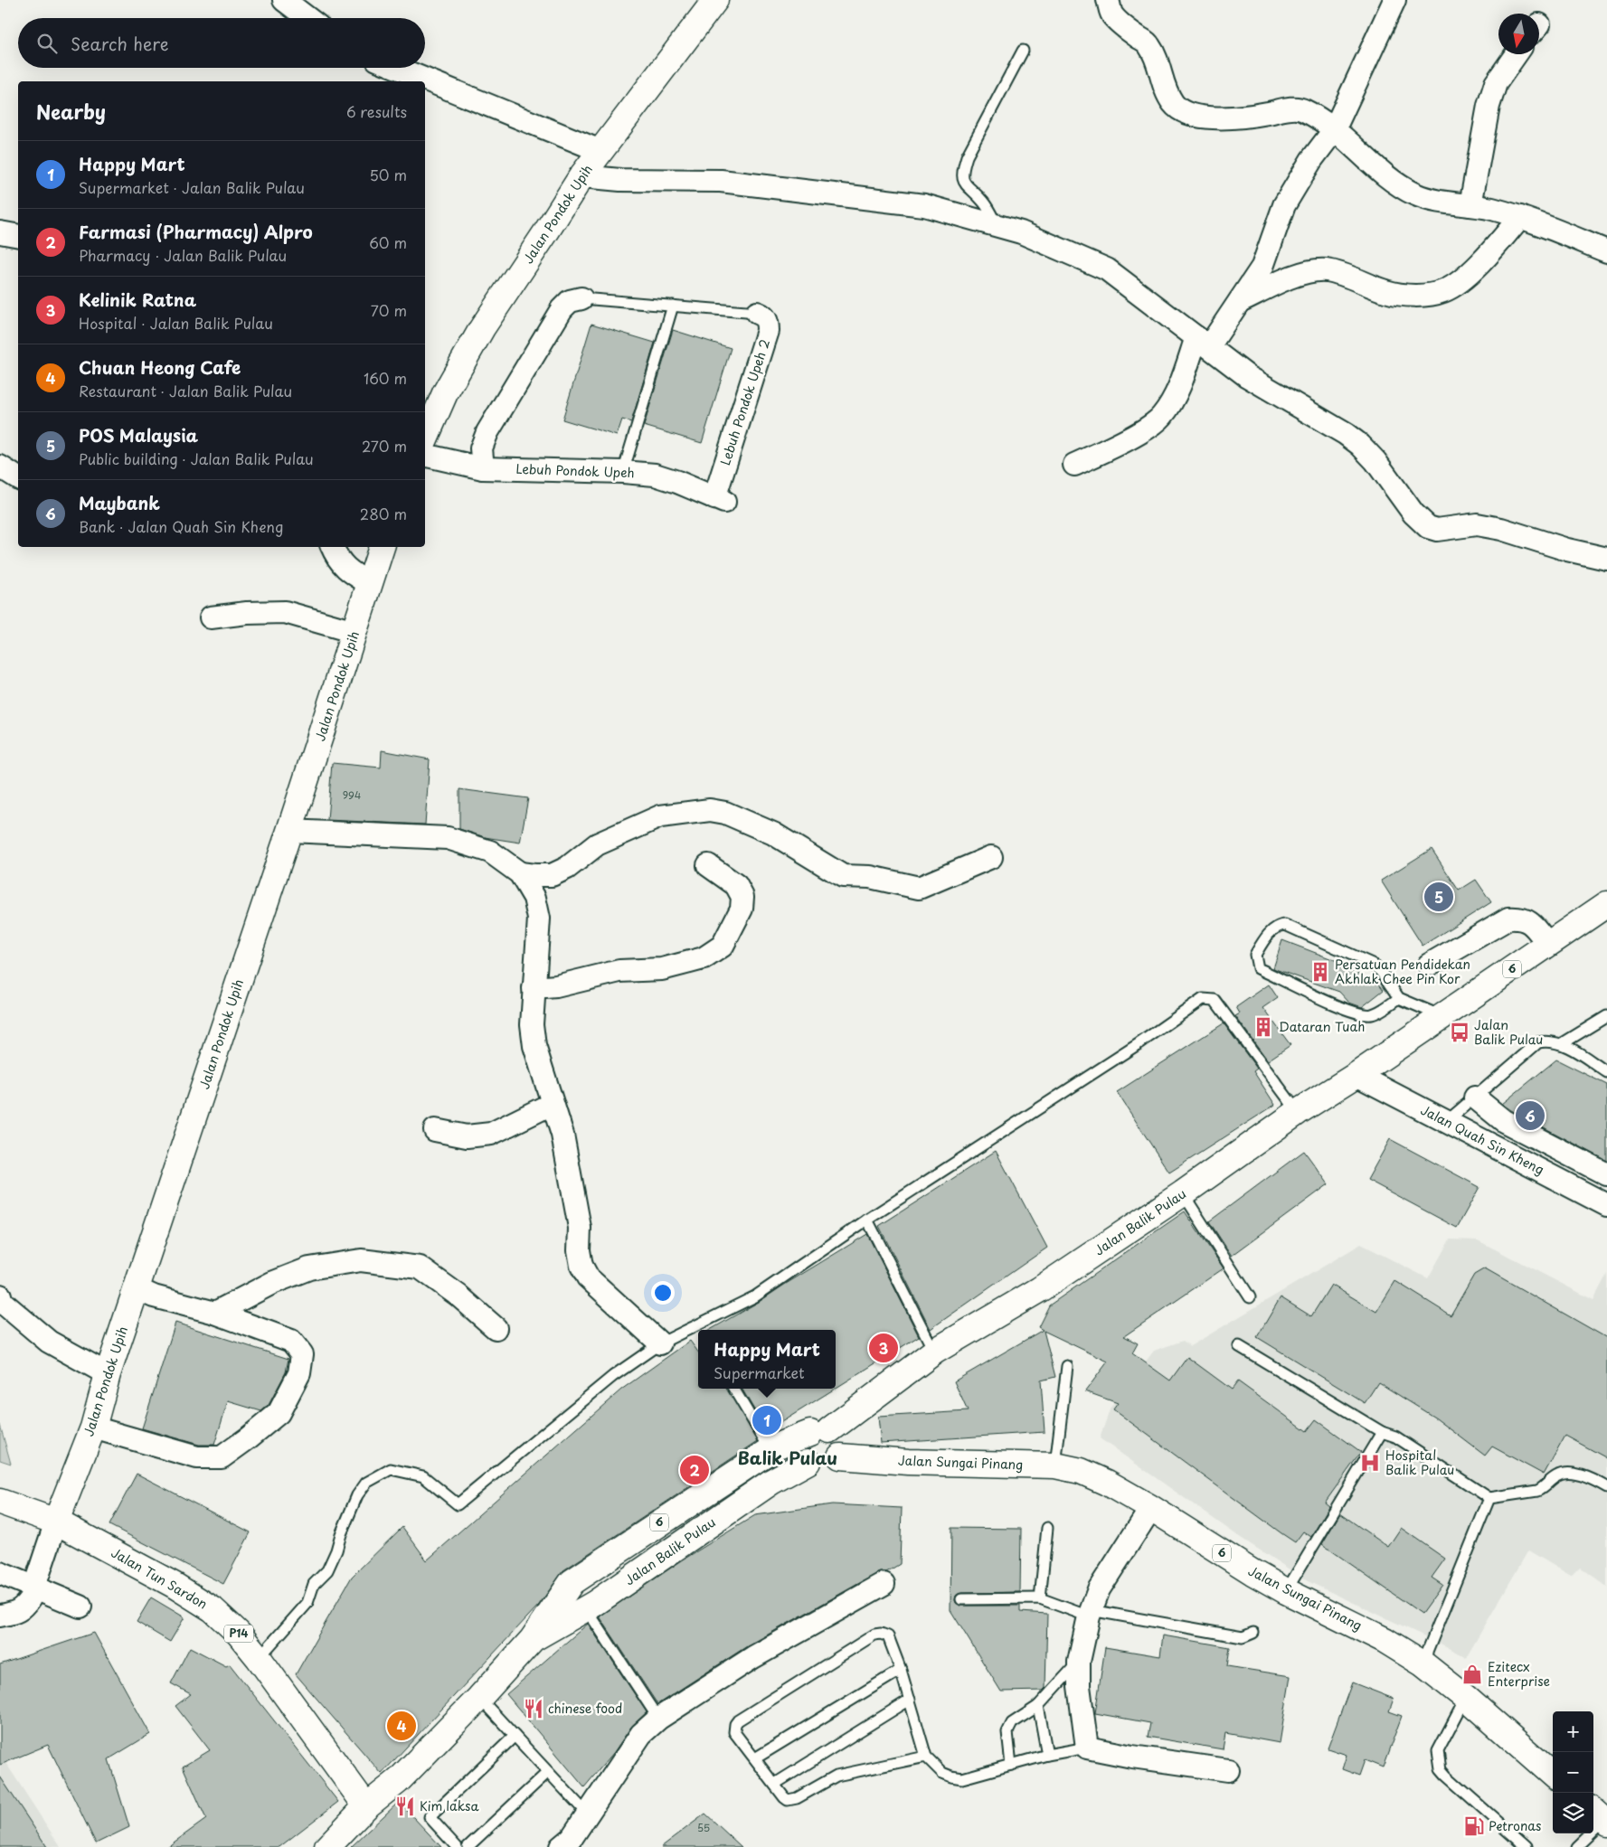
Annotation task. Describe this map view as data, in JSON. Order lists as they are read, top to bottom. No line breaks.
{"streets":{"main road":["Jalan Pondok Upih","6","Jalan Balik Pulau","Jalan Sungai Pinang","Jalan Tun Sardon","P14"],"street":["Lebuh Pondok Upeh 2","Lebuh Pondok Upeh","Jalan Quah Sin Kheng"]},"crossings":[["Jalan Pondok Upih","Jalan Tun Sardon"],["Lebuh Pondok Upeh 2","Lebuh Pondok Upeh"],["Jalan Quah Sin Kheng","Jalan Balik Pulau"],["Jalan Balik Pulau","Jalan Sungai Pinang"],["Jalan Balik Pulau","Jalan Tun Sardon"]],"districts":["Balik Pulau"],"places":{"building":["Persatuan Pendidekan Akhlak Chee Pin Kor","Dataran Tuah"],"bus stop":["Jalan Balik Pulau"],"hospital":["Hospital Balik Pulau"],"shop":["Ezitecx Enterprise"],"restaurant":["chinese food","Kim laksa"],"fuel station":["Petronas"]},"house_numbers":["994","55"],"north":"bottom","page":{"search":"Search here","heading":["Nearby","6 results"],"list":[{"mark":"1","name":"Happy Mart","note":"Supermarket · Jalan Balik Pulau","value":"50 m"},{"mark":"2","name":"Farmasi (Pharmacy) Alpro","note":"Pharmacy · Jalan Balik Pulau","value":"60 m"},{"mark":"3","name":"Kelinik Ratna","note":"Hospital · Jalan Balik Pulau","value":"70 m"},{"mark":"4","name":"Chuan Heong Cafe","note":"Restaurant · Jalan Balik Pulau","value":"160 m"},{"mark":"5","name":"POS Malaysia","note":"Public building · Jalan Balik Pulau","value":"270 m"},{"mark":"6","name":"Maybank","note":"Bank · Jalan Quah Sin Kheng","value":"280 m"}],"pins":["5","6","3","1","2","4"],"popup":["Happy Mart","Supermarket"],"map_buttons":["+","−"]}}
